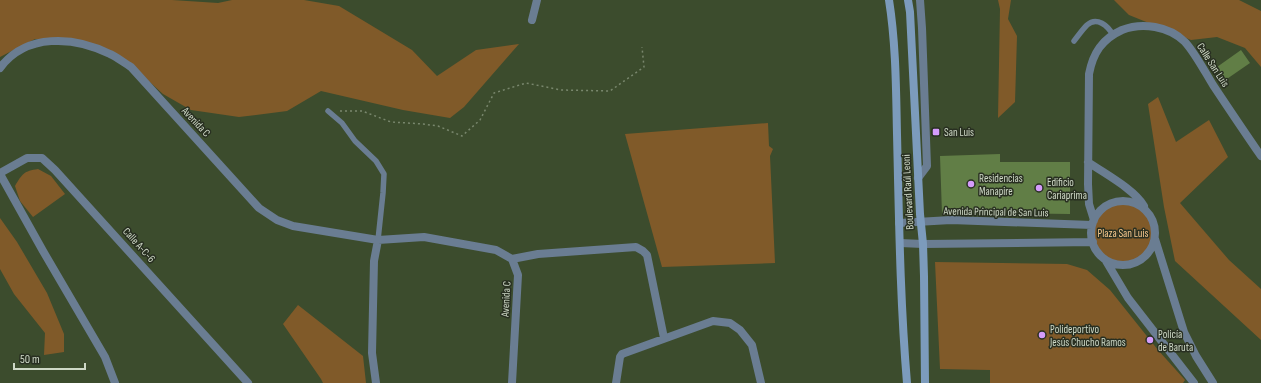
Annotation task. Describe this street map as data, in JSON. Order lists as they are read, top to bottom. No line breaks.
{"streets":{"main road":["Boulevard Raúl Leoni"],"street":["Calle San Luis","Avenida C","Avenida Principal de San Luis","Calle A-C-6"]},"crossings":[["Calle San Luis","Avenida Principal de San Luis"],["Boulevard Raúl Leoni","Avenida Principal de San Luis"]],"parks":["Plaza San Luis"],"places":{"transit":["San Luis"],"other":["Residencias Manapire","Edificio Cariaprima","Polideportivo Jesús Chucho Ramos","Policía de Baruta"]},"scale_bar":"50 m"}
